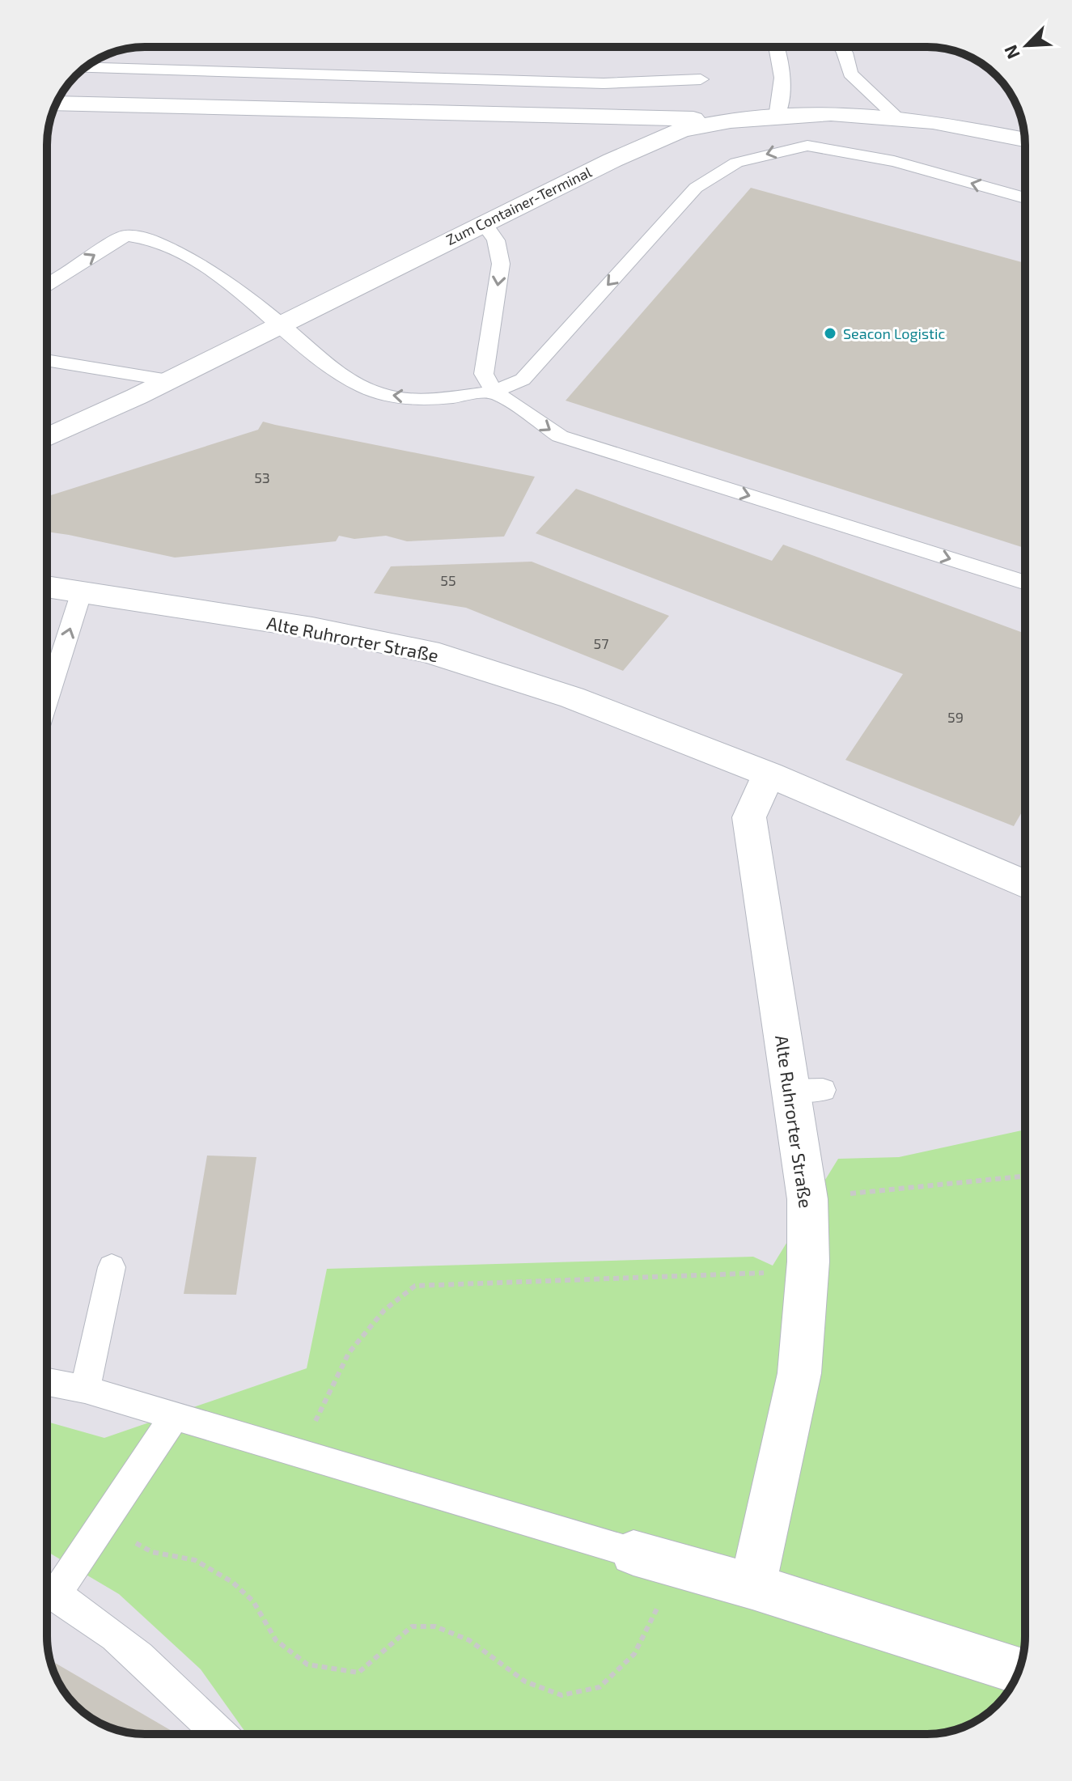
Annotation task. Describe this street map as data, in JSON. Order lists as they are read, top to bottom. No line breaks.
{"streets":{"street":["Zum Container-Terminal","Alte Ruhrorter Straße"]},"places":["Seacon Logistic"],"house_numbers":["53","55","57","59"],"north":"bottom left"}
